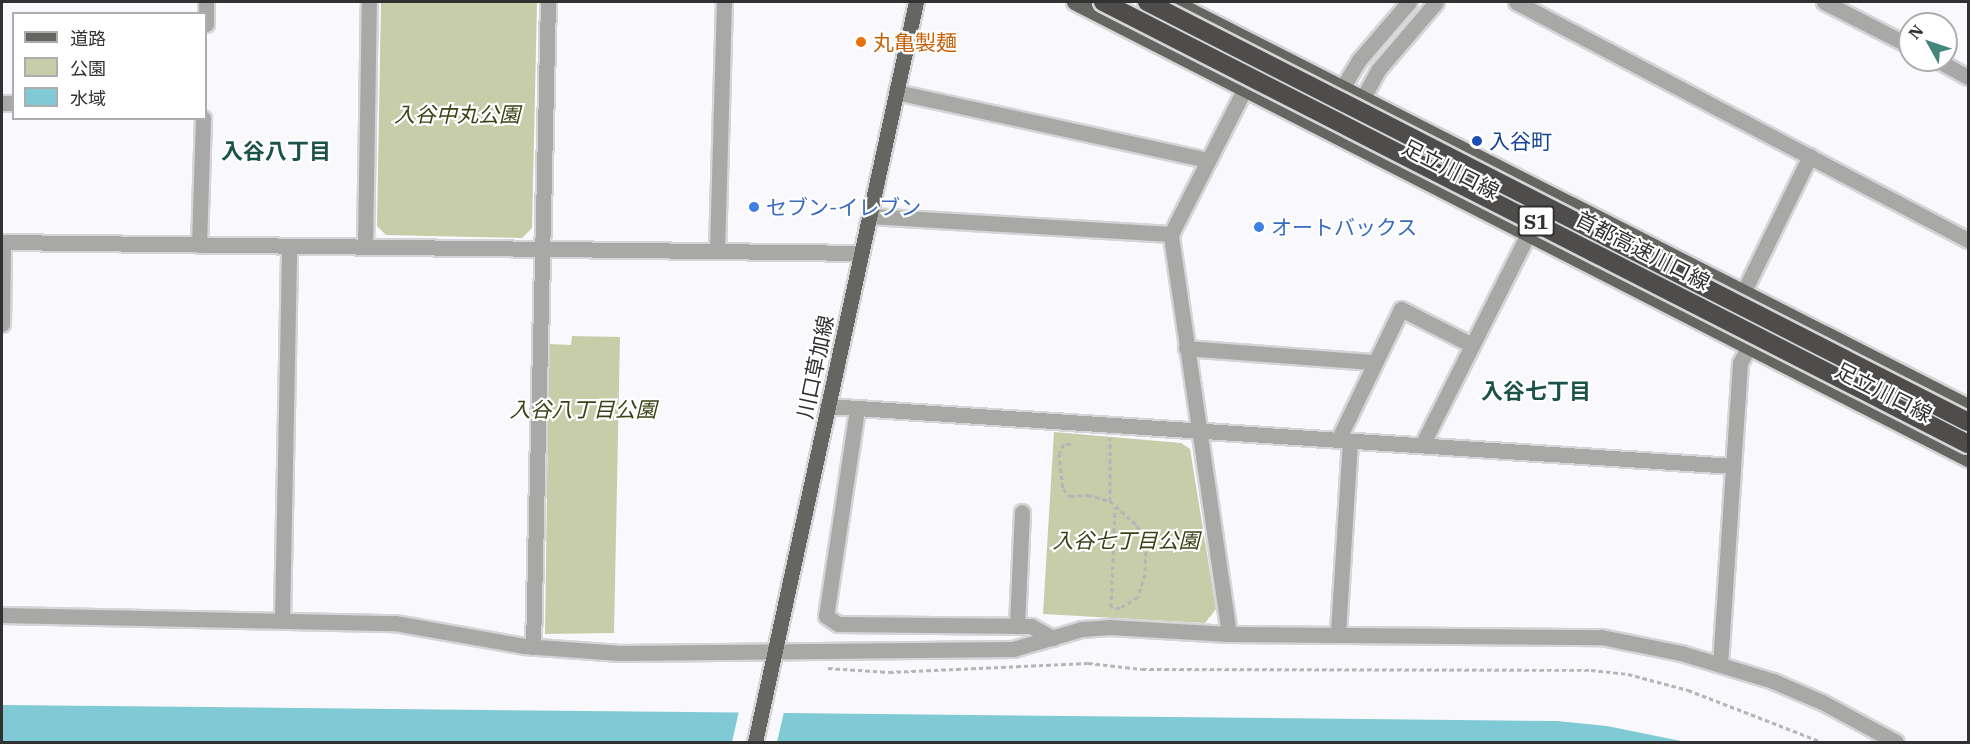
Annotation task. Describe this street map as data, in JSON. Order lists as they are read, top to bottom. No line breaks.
{"streets":{"highway":["S1","首都高速川口線"],"main road":["足立川口線","川口草加線"]},"districts":["入谷八丁目","入谷七丁目"],"parks":["入谷中丸公園","入谷八丁目公園","入谷七丁目公園"],"places":["丸亀製麺","入谷町","セブン-イレブン","オートバックス"],"legend":["道路","公園","水域"],"north":"top left"}
